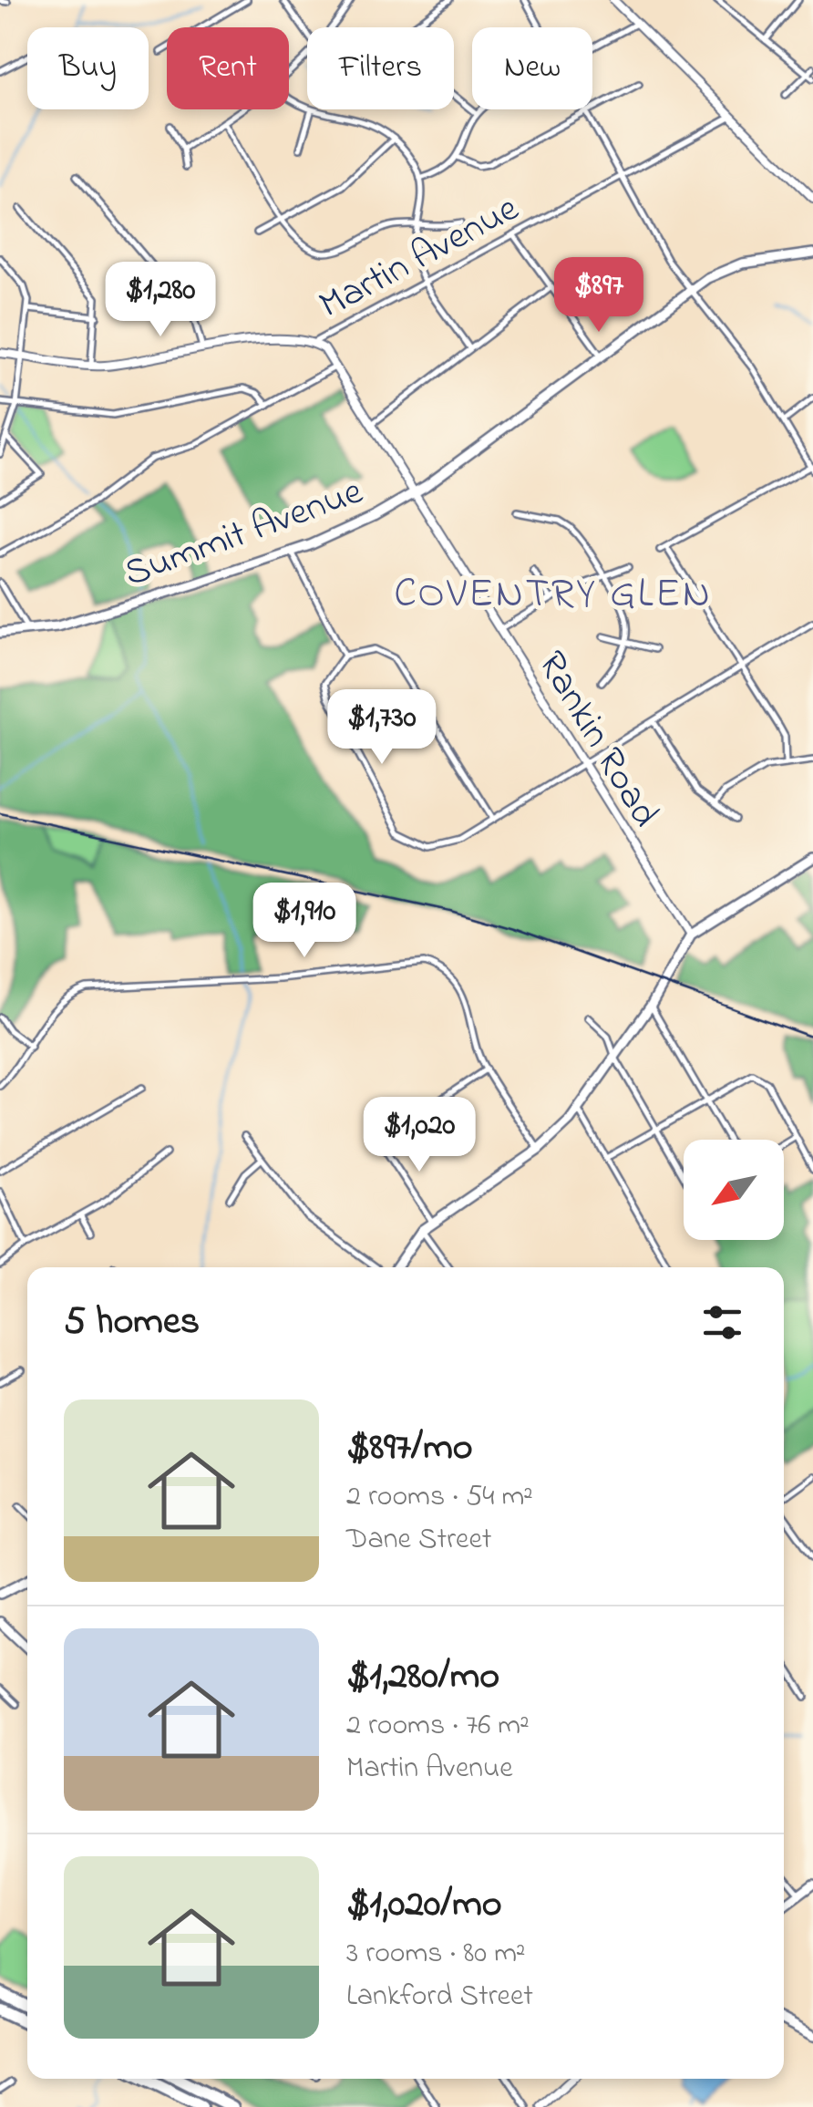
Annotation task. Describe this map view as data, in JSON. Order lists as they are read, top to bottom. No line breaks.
{"streets":{"main road":["Summit Avenue"],"street":["Martin Avenue","Rankin Road"]},"crossings":[["Martin Avenue","Rankin Road"],["Summit Avenue","Rankin Road"]],"districts":["COVENTRY GLEN"],"north":"bottom left","page":{"chip":["Buy","Rent","Filters","New"],"price":["$897","$1,280","$1,730","$1,910","$1,020"],"heading":"5 homes","list":[{"name":"$897/mo","note":"2 rooms · 54 m² · Dane Street"},{"name":"$1,280/mo","note":"2 rooms · 76 m² · Martin Avenue"},{"name":"$1,020/mo","note":"3 rooms · 80 m² · Lankford Street"}]}}
